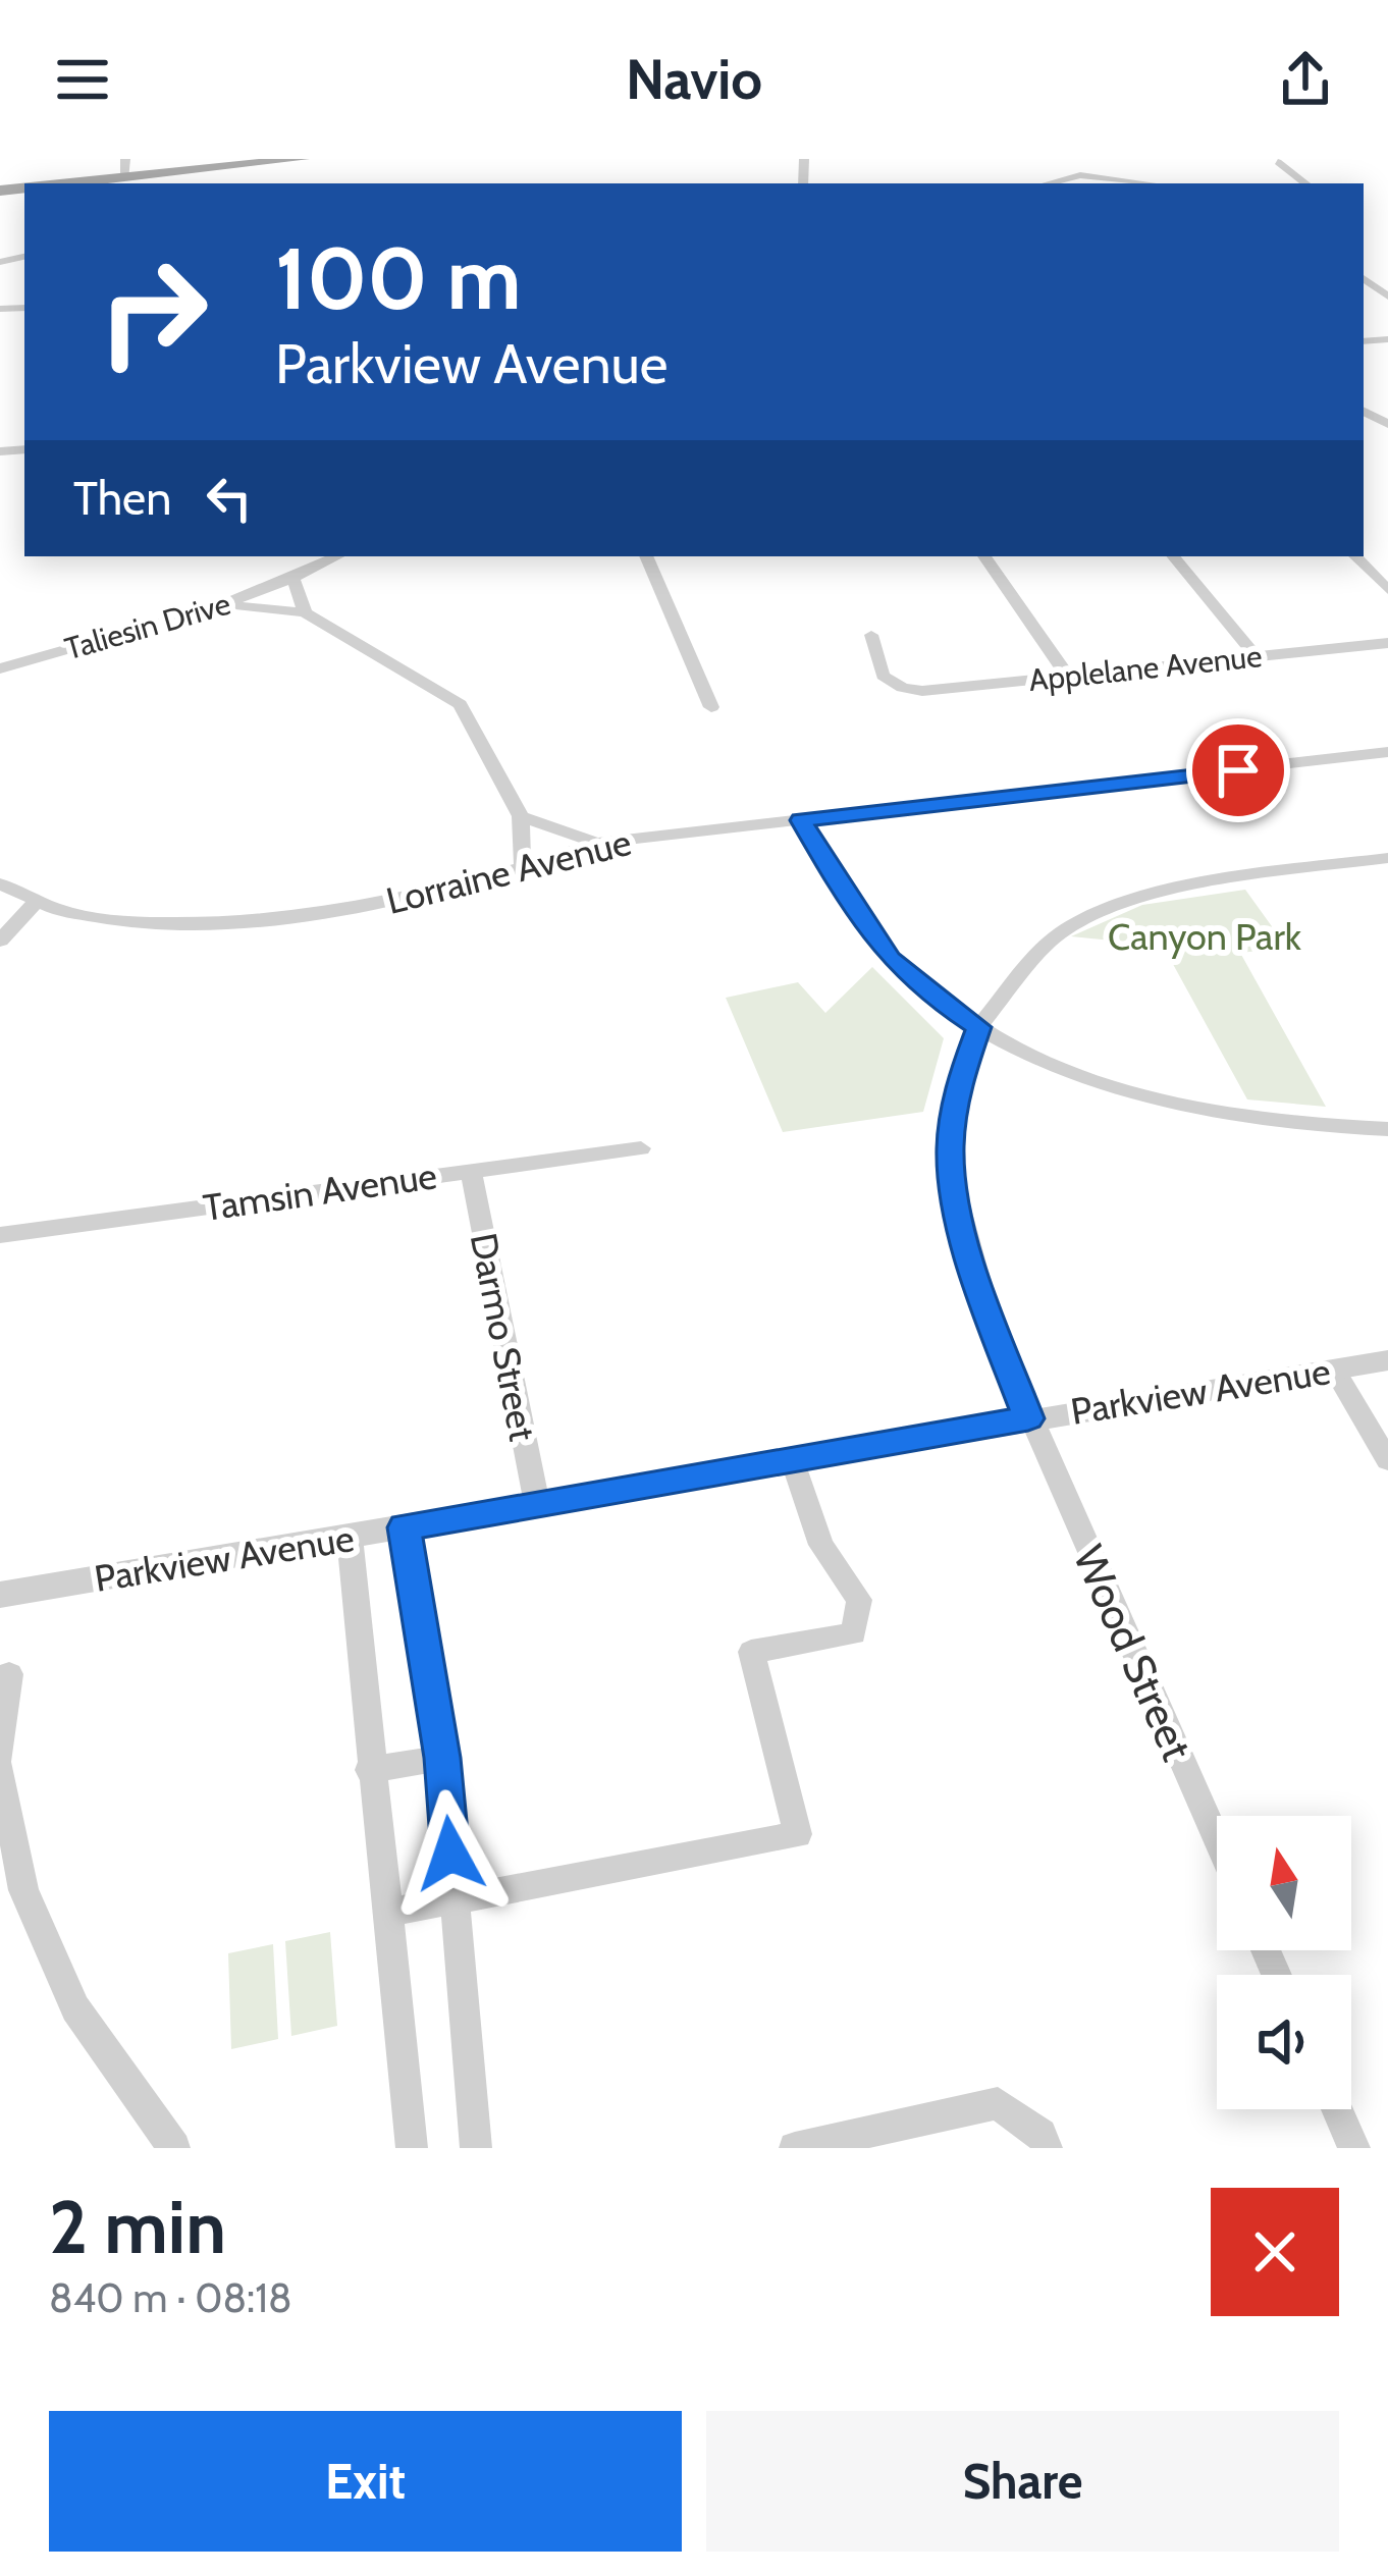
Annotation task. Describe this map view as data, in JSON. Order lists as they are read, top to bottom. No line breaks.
{"streets":{"street":["Taliesin Drive","Applelane Avenue","Lorraine Avenue","Tamsin Avenue","Darmo Street","Parkview Avenue","Wood Street"]},"crossings":[["Tamsin Avenue","Darmo Street"],["Darmo Street","Parkview Avenue"],["Parkview Avenue","Wood Street"]],"parks":["Canyon Park"],"north":"top","page":{"header":"Navio","turn":["100 m","Parkview Avenue"],"then":"Then","heading":["2 min","840 m · 08:18"],"buttons":["Exit","Share"]}}
